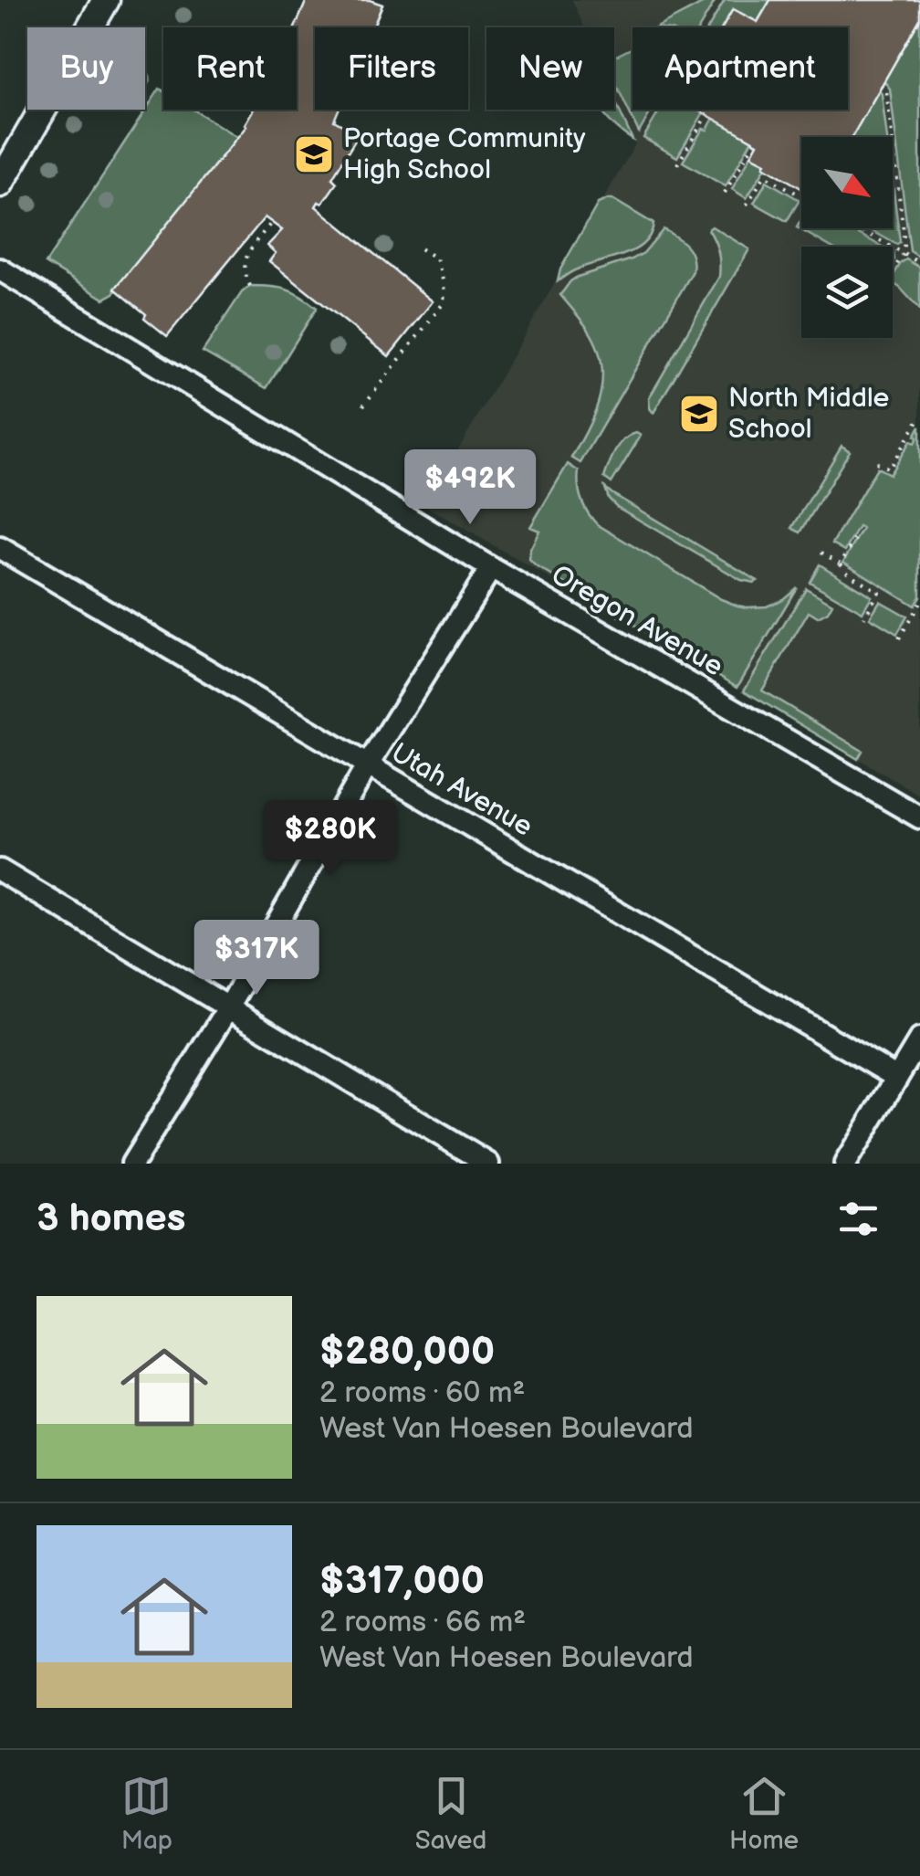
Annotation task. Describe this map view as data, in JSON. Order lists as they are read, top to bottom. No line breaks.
{"streets":{"street":["Oregon Avenue","Utah Avenue"]},"places":{"school or university":["Portage Community High School","North Middle School"]},"north":"bottom right","page":{"chip":["Buy","Rent","Filters","New","Apartment"],"price":["$492K","$280K","$317K"],"heading":"3 homes","list":[{"name":"$280,000","note":"2 rooms · 60 m² · West Van Hoesen Boulevard"},{"name":"$317,000","note":"2 rooms · 66 m² · West Van Hoesen Boulevard"}],"tabs":["Map","Saved","Home"]}}
